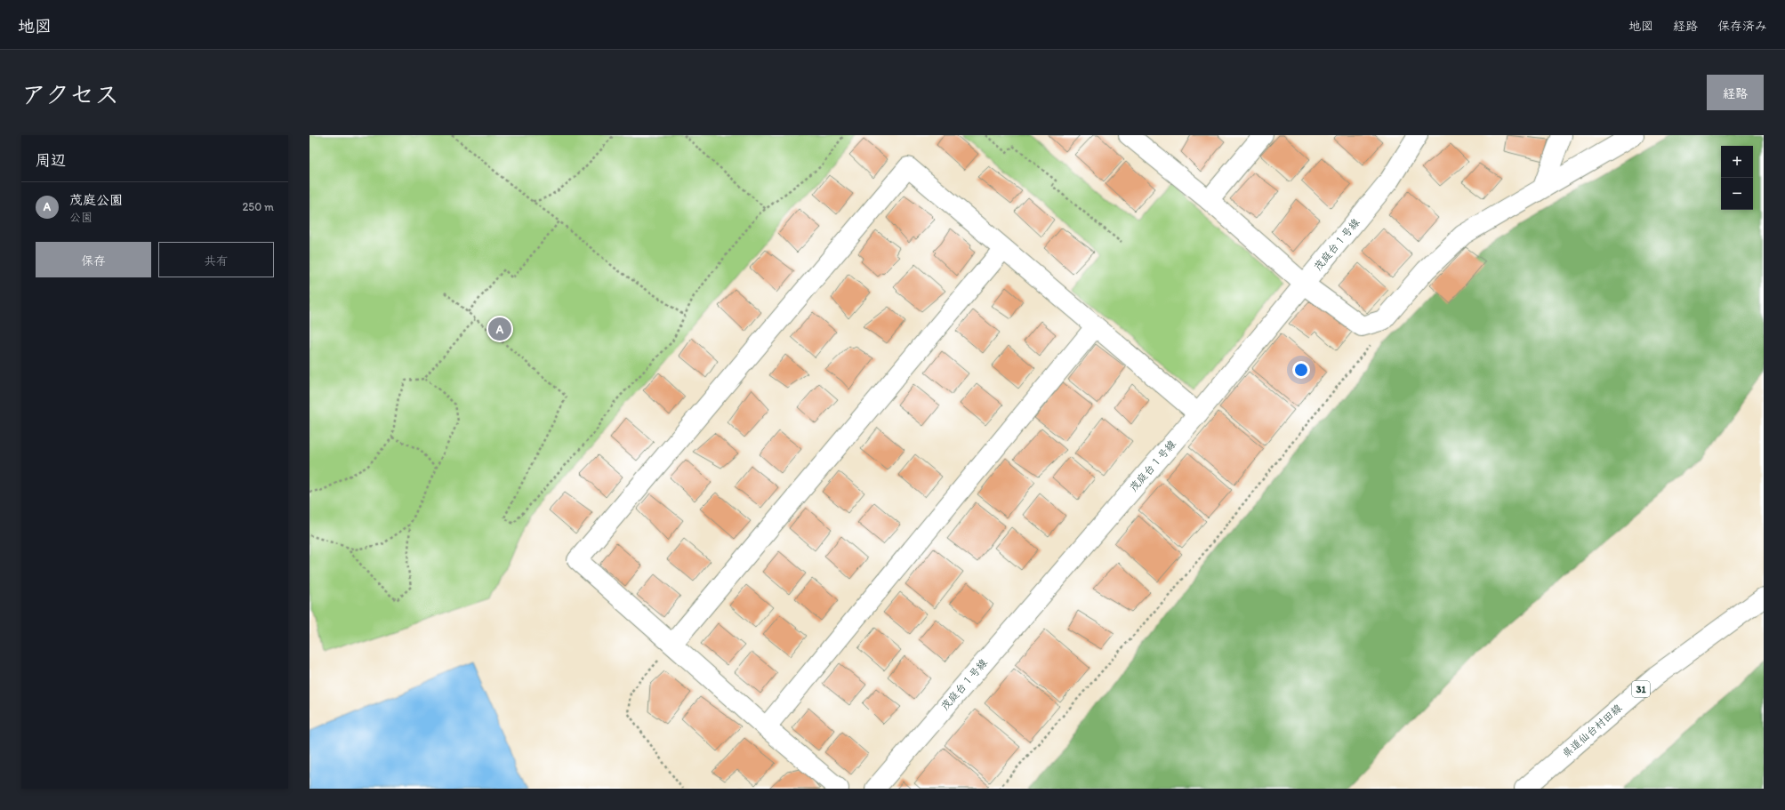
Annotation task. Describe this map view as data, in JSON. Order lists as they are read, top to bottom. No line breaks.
{"streets":{"street":["茂庭台１号線","31","県道仙台村田線"]},"page":{"header":"地図","nav":["地図","経路","保存済み"],"title":"アクセス","buttons":["経路",["保存","共有"]],"heading":"周辺","map_buttons":["+","−"],"list":[{"mark":"A","name":"茂庭公園","note":"公園","value":"250 m"}],"pins":"A"}}
